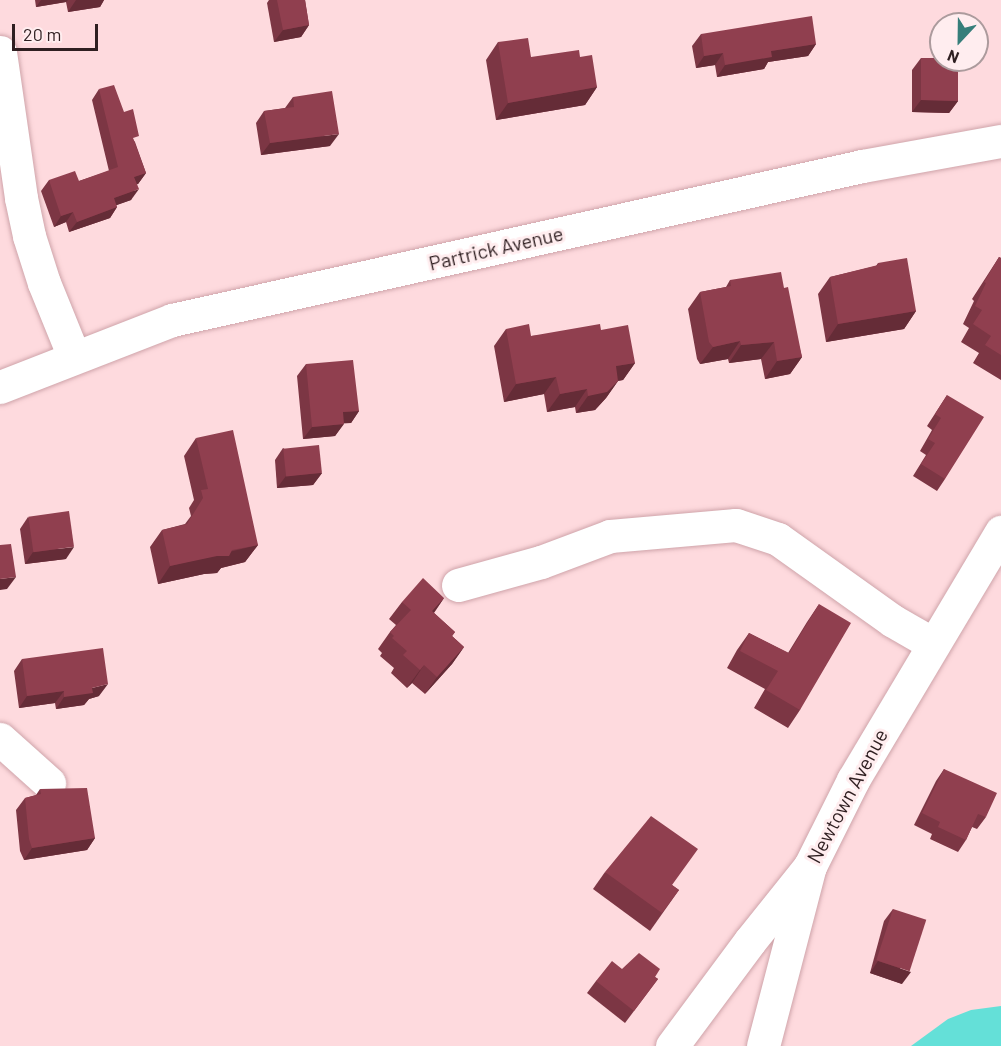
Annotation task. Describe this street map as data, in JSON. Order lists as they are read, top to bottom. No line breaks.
{"streets":{"street":["Partrick Avenue","Newtown Avenue"]},"scale_bar":"20 m","north":"bottom"}
